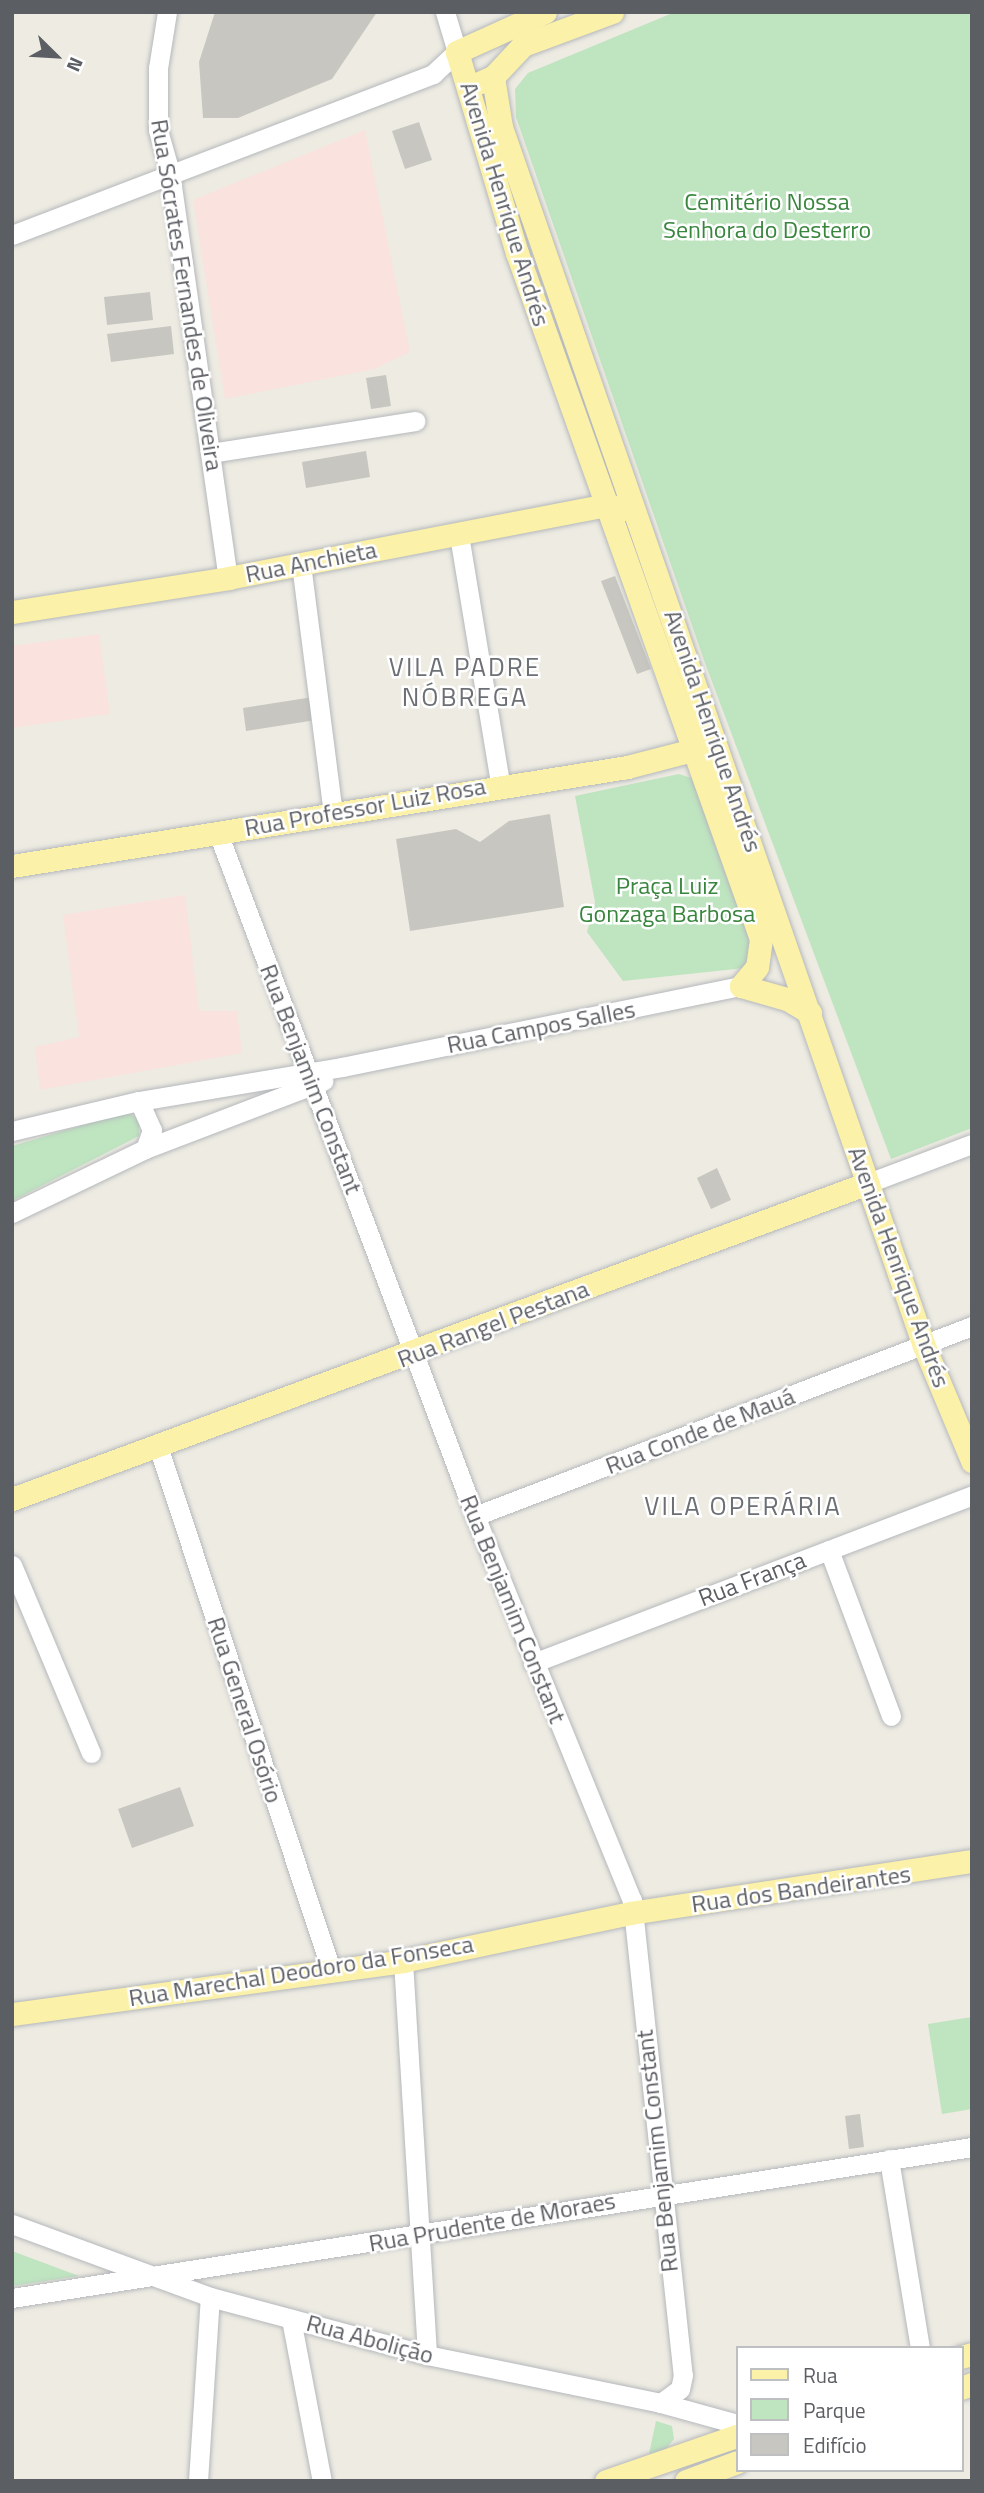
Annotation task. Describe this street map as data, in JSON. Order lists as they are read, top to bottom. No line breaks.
{"streets":{"main road":["Avenida Henrique Andrés","Rua Anchieta","Rua Professor Luiz Rosa","Rua Rangel Pestana","Rua dos Bandeirantes","Rua Marechal Deodoro da Fonseca"],"street":["Rua Sócrates Fernandes de Oliveira","Rua Campos Salles","Rua Benjamim Constant","Rua Conde de Mauá","Rua França","Rua General Osório","Rua Prudente de Moraes","Rua Abolição"]},"crossings":[["Avenida Henrique Andrés","Rua Anchieta"],["Avenida Henrique Andrés","Rua Professor Luiz Rosa"],["Avenida Henrique Andrés","Rua Campos Salles"],["Avenida Henrique Andrés","Rua Rangel Pestana"],["Avenida Henrique Andrés","Rua Conde de Mauá"],["Rua Sócrates Fernandes de Oliveira","Rua Anchieta"],["Rua Professor Luiz Rosa","Rua Benjamim Constant"],["Rua Campos Salles","Rua Benjamim Constant"],["Rua Benjamim Constant","Rua Rangel Pestana"],["Rua Benjamim Constant","Rua Conde de Mauá"],["Rua Benjamim Constant","Rua França"],["Rua Benjamim Constant","Rua dos Bandeirantes"],["Rua Benjamim Constant","Rua Marechal Deodoro da Fonseca"],["Rua Benjamim Constant","Rua Prudente de Moraes"],["Rua Benjamim Constant","Rua Abolição"],["Rua Rangel Pestana","Rua General Osório"],["Rua General Osório","Rua Marechal Deodoro da Fonseca"],["Rua dos Bandeirantes","Rua Marechal Deodoro da Fonseca"],["Rua Prudente de Moraes","Rua Abolição"]],"districts":["VILA PADRE NÓBREGA","VILA OPERÁRIA"],"parks":["Cemitério Nossa Senhora do Desterro","Praça Luiz Gonzaga Barbosa"],"legend":["Rua","Parque","Edifício"],"north":"bottom right"}
